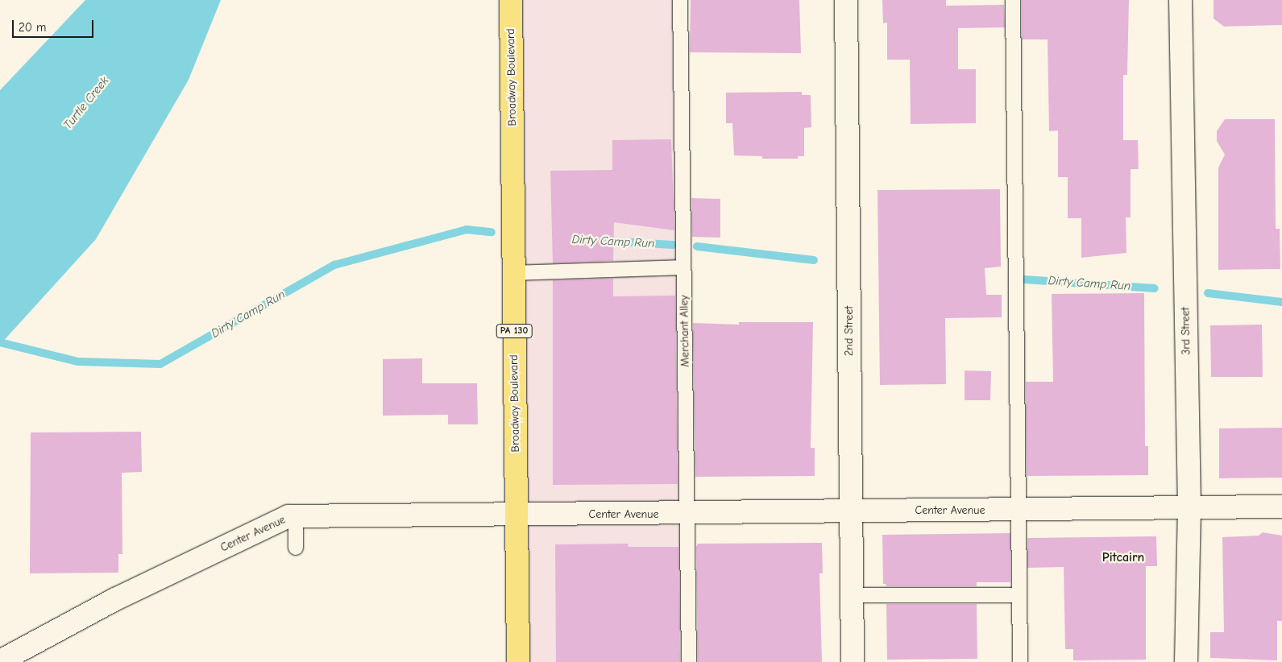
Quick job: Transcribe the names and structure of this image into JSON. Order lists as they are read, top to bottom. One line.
{"streets":{"main road":["Broadway Boulevard","PA 130"],"street":["2nd Street","3rd Street","Center Avenue"],"lane":["Merchant Alley"]},"crossings":[["Broadway Boulevard","Center Avenue"],["Merchant Alley","Center Avenue"],["2nd Street","Center Avenue"],["3rd Street","Center Avenue"]],"districts":["Pitcairn"],"water":["Turtle Creek","Dirty Camp Run"],"scale_bar":"20 m"}
